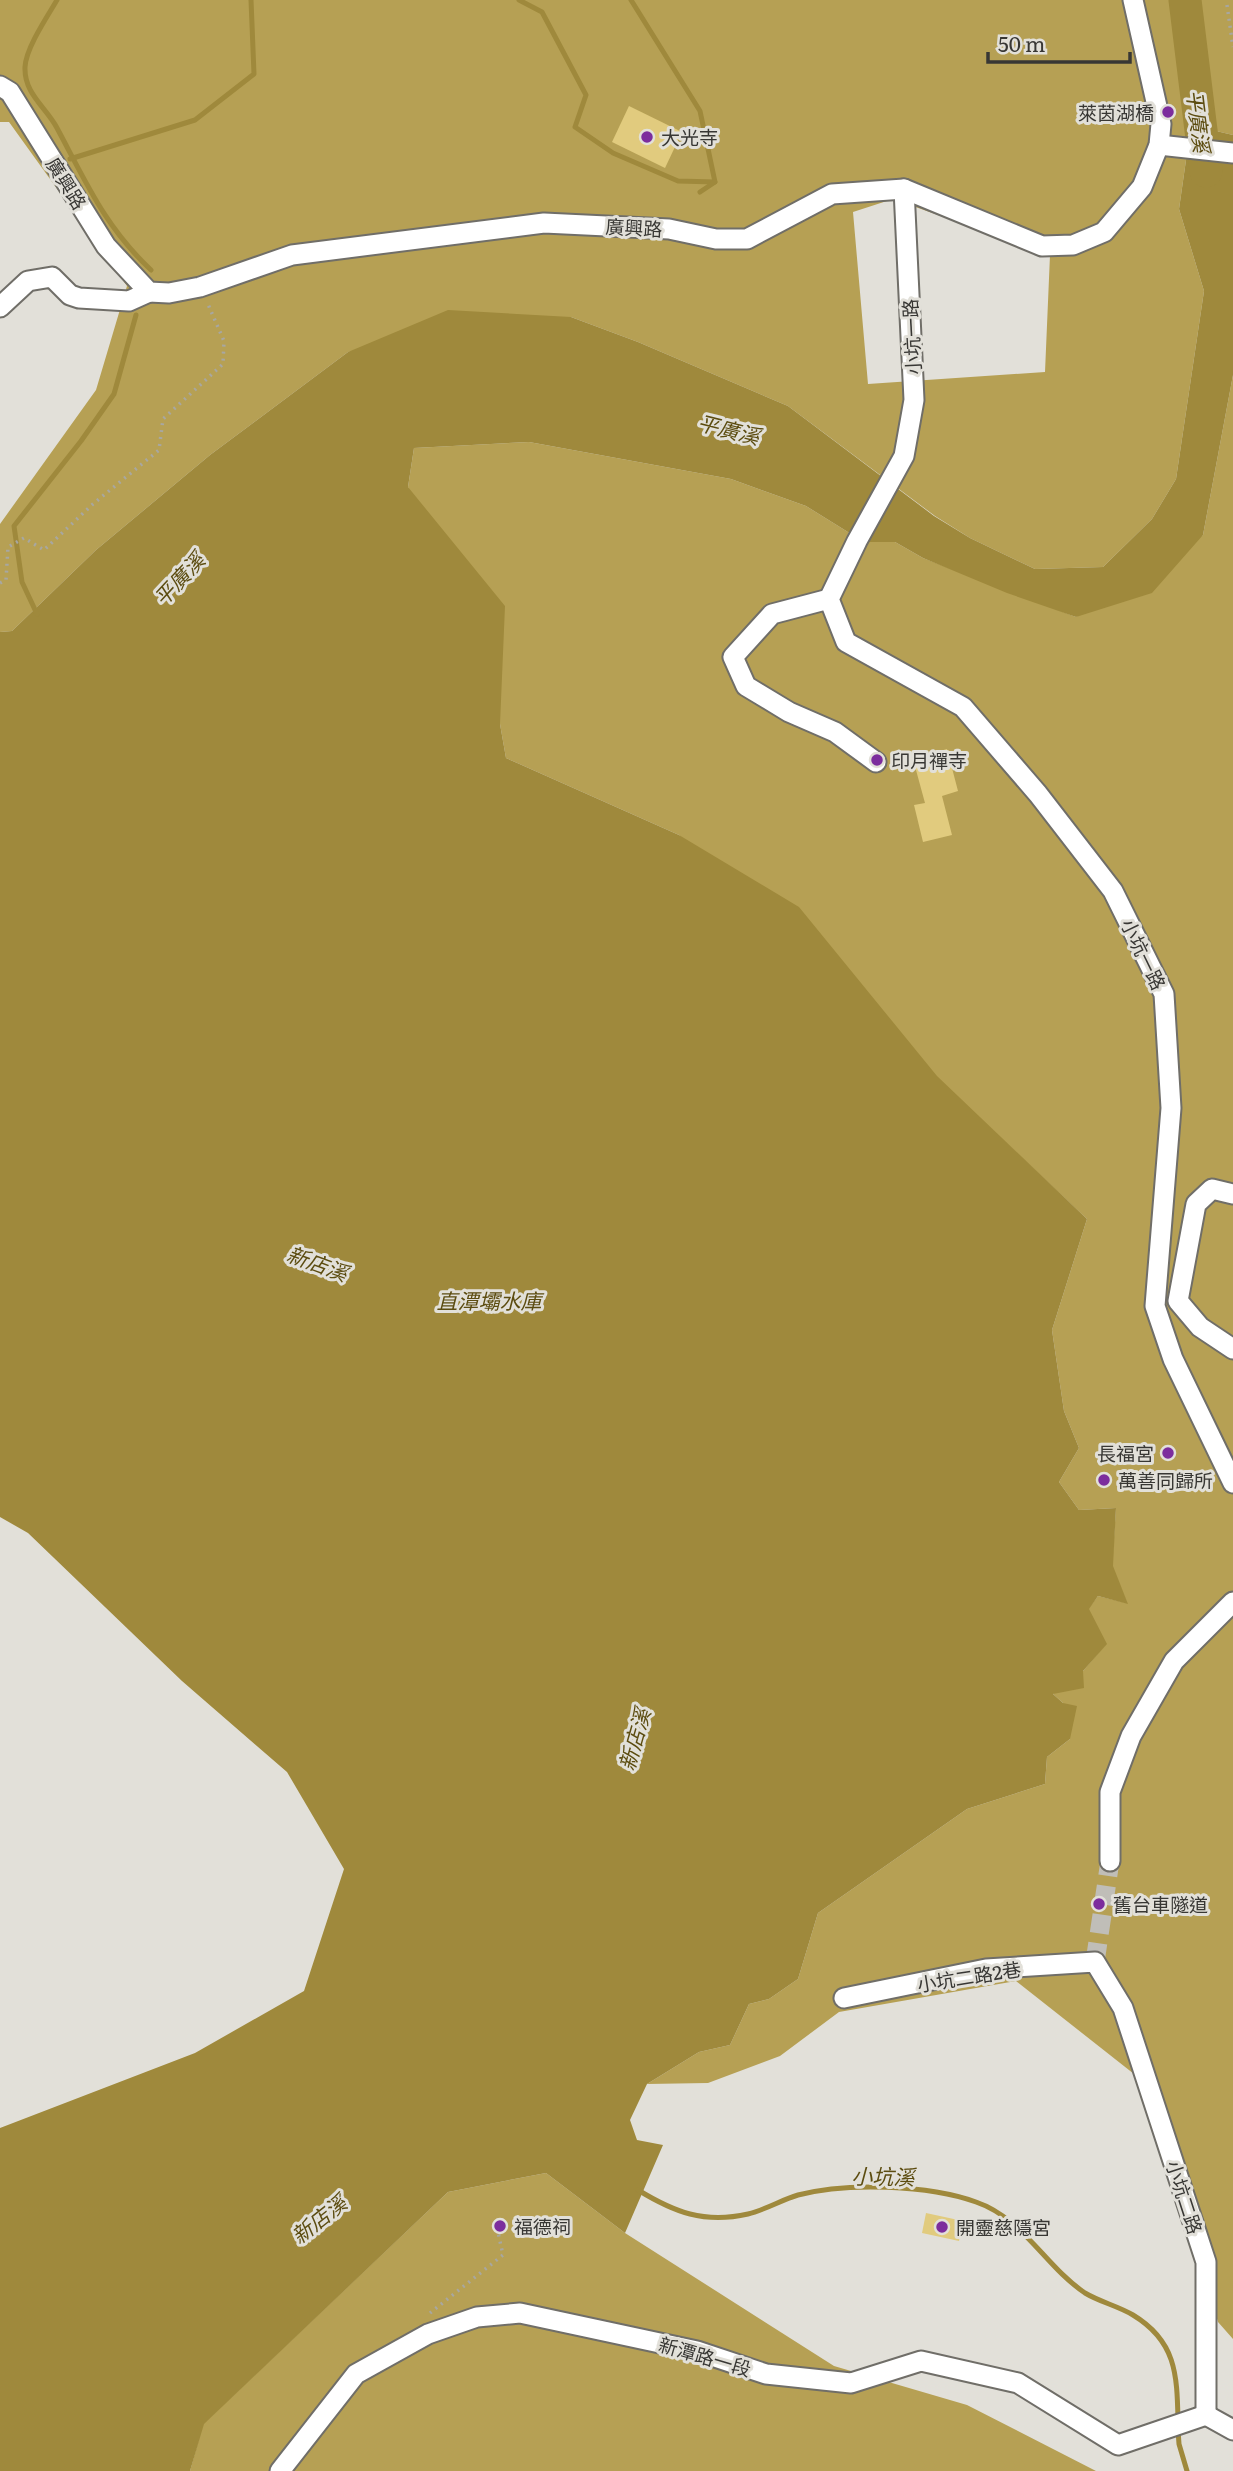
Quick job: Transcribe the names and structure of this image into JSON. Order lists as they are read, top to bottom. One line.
{"streets":{"street":["廣興路","小坑一路","小坑二路2巷","小坑二路","新潭路一段"]},"crossings":[["廣興路","小坑一路"],["小坑二路2巷","小坑二路"],["小坑二路","新潭路一段"]],"water":["平廣溪","新店溪","直潭壩水庫","小坑溪"],"places":["萊茵湖橋","大光寺","印月禪寺","長福宮","萬善同歸所","舊台車隧道","福德祠","開靈慈隱宮"],"scale_bar":"50 m"}
